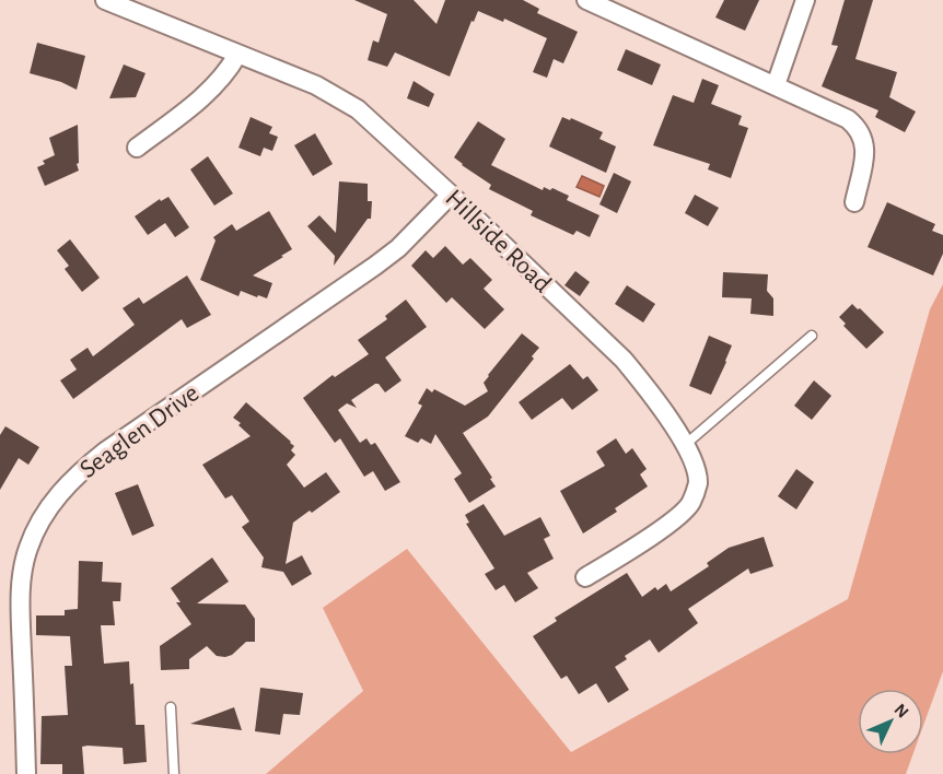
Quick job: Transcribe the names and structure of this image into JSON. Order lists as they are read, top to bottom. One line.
{"streets":{"street":["Hillside Road","Seaglen Drive"]},"crossings":[["Hillside Road","Seaglen Drive"]],"north":"top right"}
